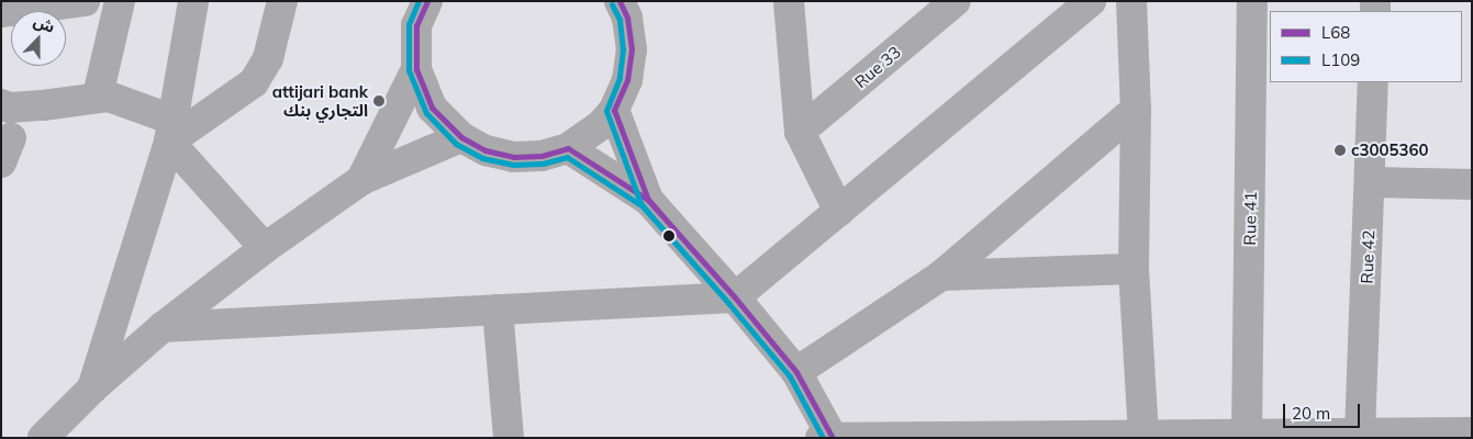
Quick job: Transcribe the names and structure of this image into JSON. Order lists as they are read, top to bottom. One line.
{"streets":{"street":["Rue 33","Rue 41","Rue 42"]},"places":["attijari bank التجاري بنك","c3005360"],"lines":["transit line L68","transit line L109"],"legend":["L68","L109"],"scale_bar":"20 m","north":"top"}
